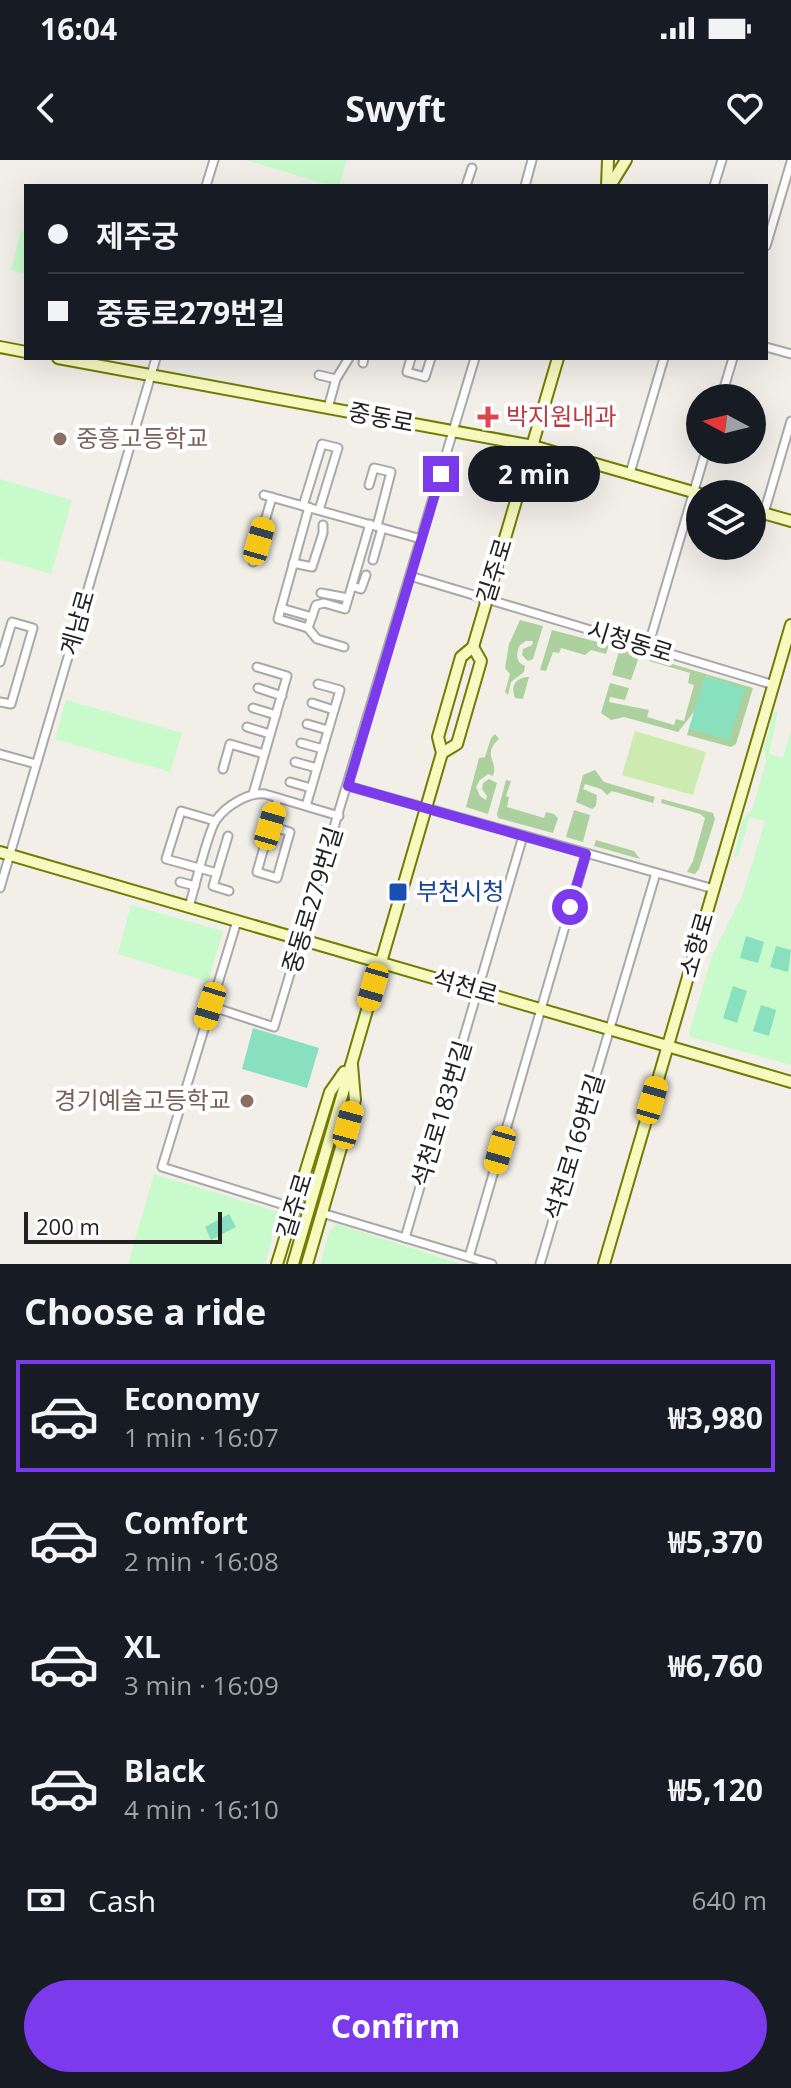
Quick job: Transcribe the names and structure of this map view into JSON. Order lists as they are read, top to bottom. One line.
{"streets":{"street":["중동로","길주로","계남로","시청동로","중동로279번길","소향로","석천로","석천로183번길","석천로169번길"]},"crossings":[["중동로","길주로"],["중동로","계남로"],["중동로","중동로279번길"],["길주로","시청동로"],["길주로","석천로"],["계남로","석천로"],["시청동로","중동로279번길"],["시청동로","소향로"],["중동로279번길","석천로"],["소향로","석천로"],["석천로","석천로183번길"],["석천로","석천로169번길"]],"places":{"health":["박지원내과"],"other":["중흥고등학교","경기예술고등학교"],"transit":["부천시청"]},"scale_bar":"200 m","north":"left","page":{"status":"16:04","header":"Swyft","banner":["제주궁","중동로279번길"],"bubble":"2 min","scale":"200 m","heading":"Choose a ride","list":[{"name":"Economy","note":"1 min · 16:07","value":"₩3,980"},{"name":"Comfort","note":"2 min · 16:08","value":"₩5,370"},{"name":"XL","note":"3 min · 16:09","value":"₩6,760"},{"name":"Black","note":"4 min · 16:10","value":"₩5,120"}],"pay":["Cash","640 m"],"buttons":"Confirm"}}
